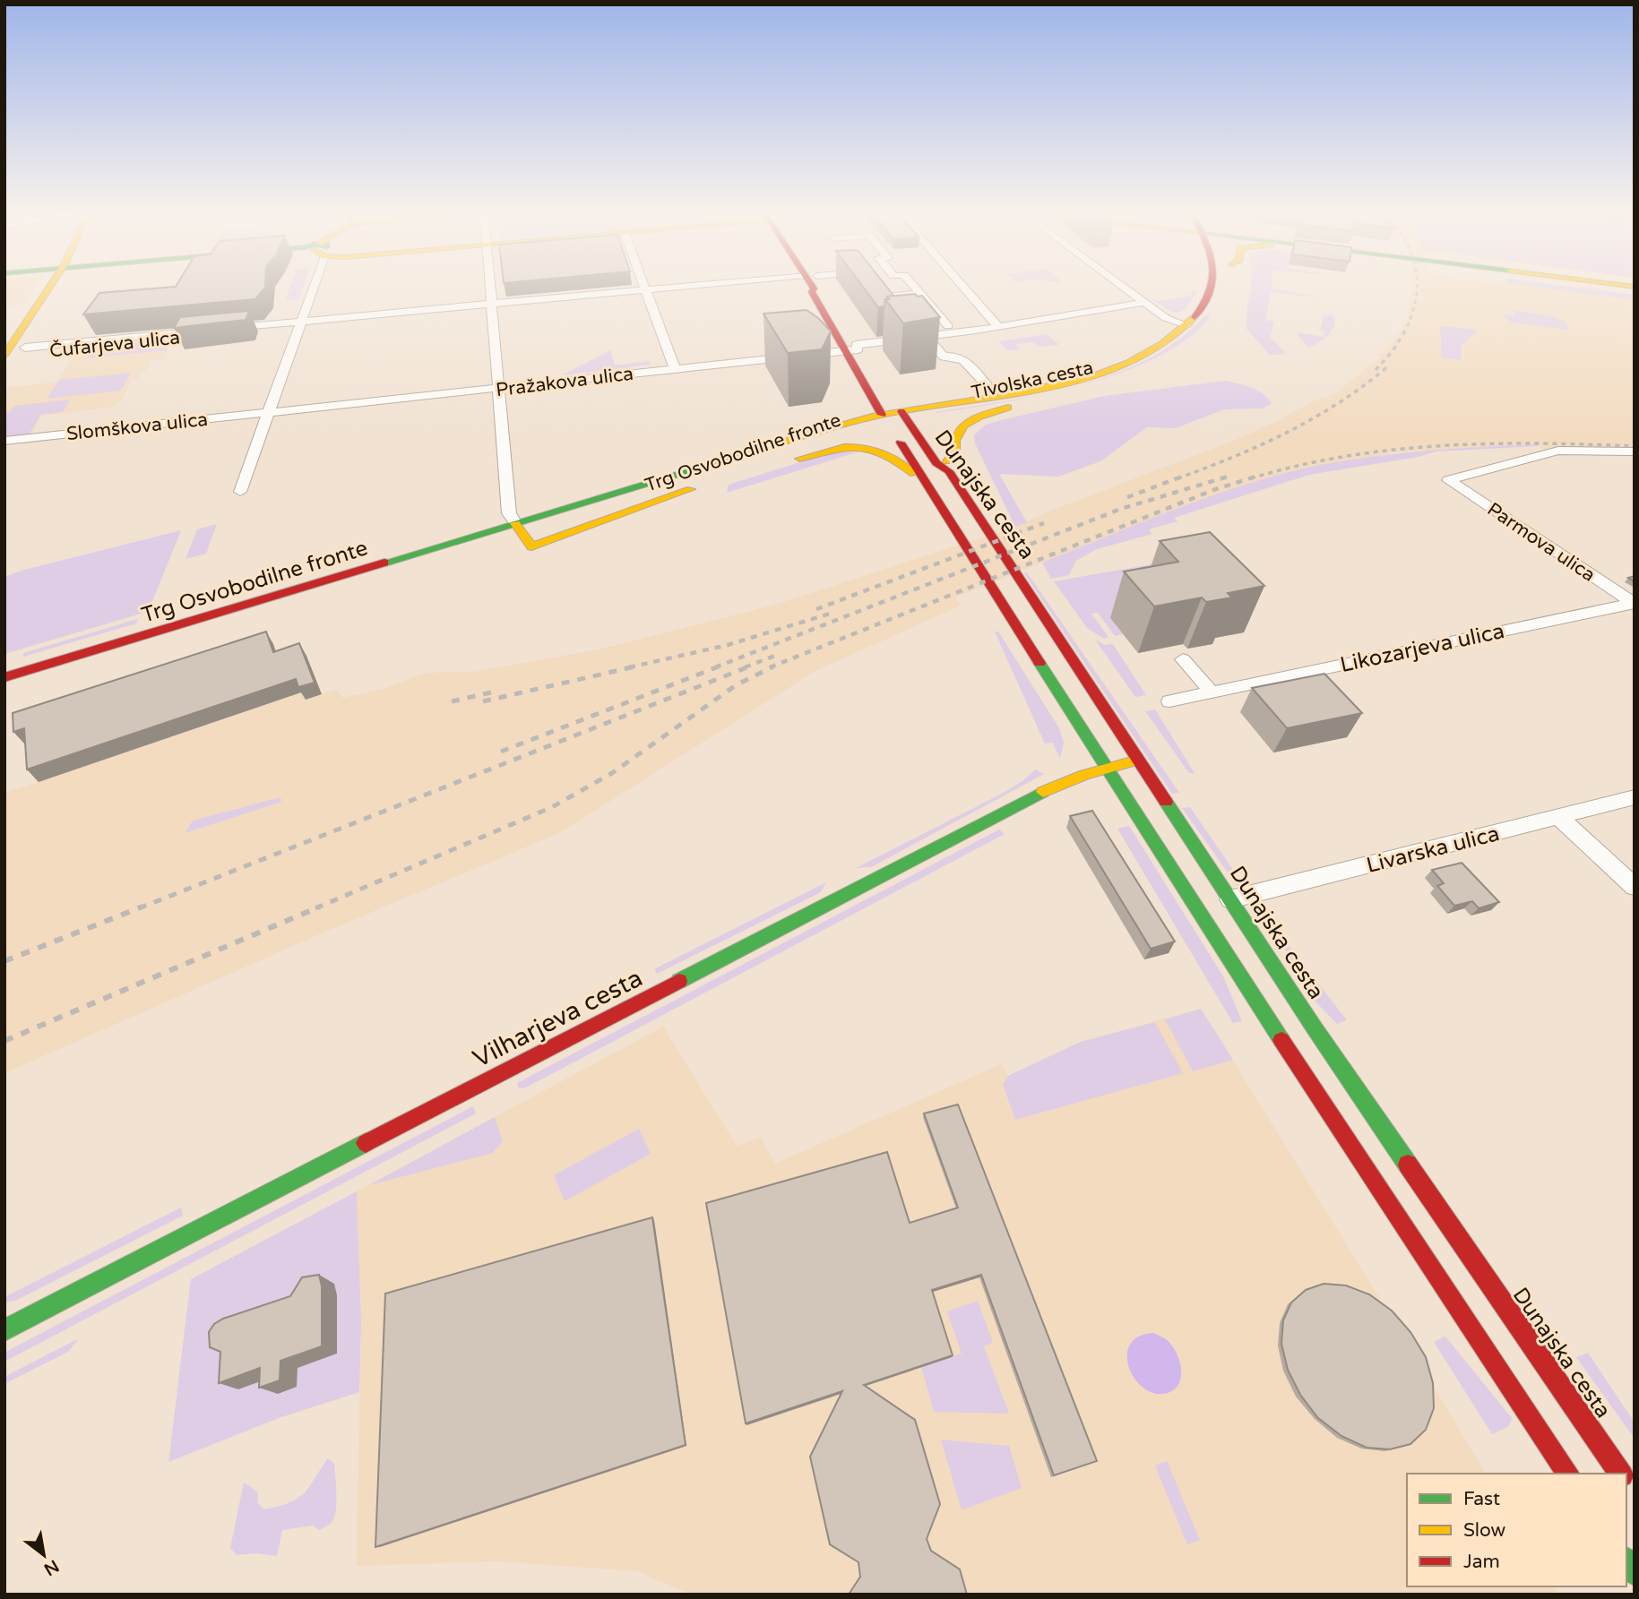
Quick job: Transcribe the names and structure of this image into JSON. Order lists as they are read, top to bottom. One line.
{"streets":{"main road":["Tivolska cesta","Trg Osvobodilne fronte","Dunajska cesta","Vilharjeva cesta"],"street":["Čufarjeva ulica","Pražakova ulica","Slomškova ulica","Parmova ulica","Likozarjeva ulica","Livarska ulica"]},"crossings":[["Tivolska cesta","Trg Osvobodilne fronte"],["Tivolska cesta","Dunajska cesta"],["Pražakova ulica","Slomškova ulica"],["Pražakova ulica","Dunajska cesta"],["Trg Osvobodilne fronte","Dunajska cesta"],["Dunajska cesta","Livarska ulica"],["Dunajska cesta","Vilharjeva cesta"],["Parmova ulica","Likozarjeva ulica"]],"legend":["Fast","Slow","Jam"],"north":"bottom right"}
